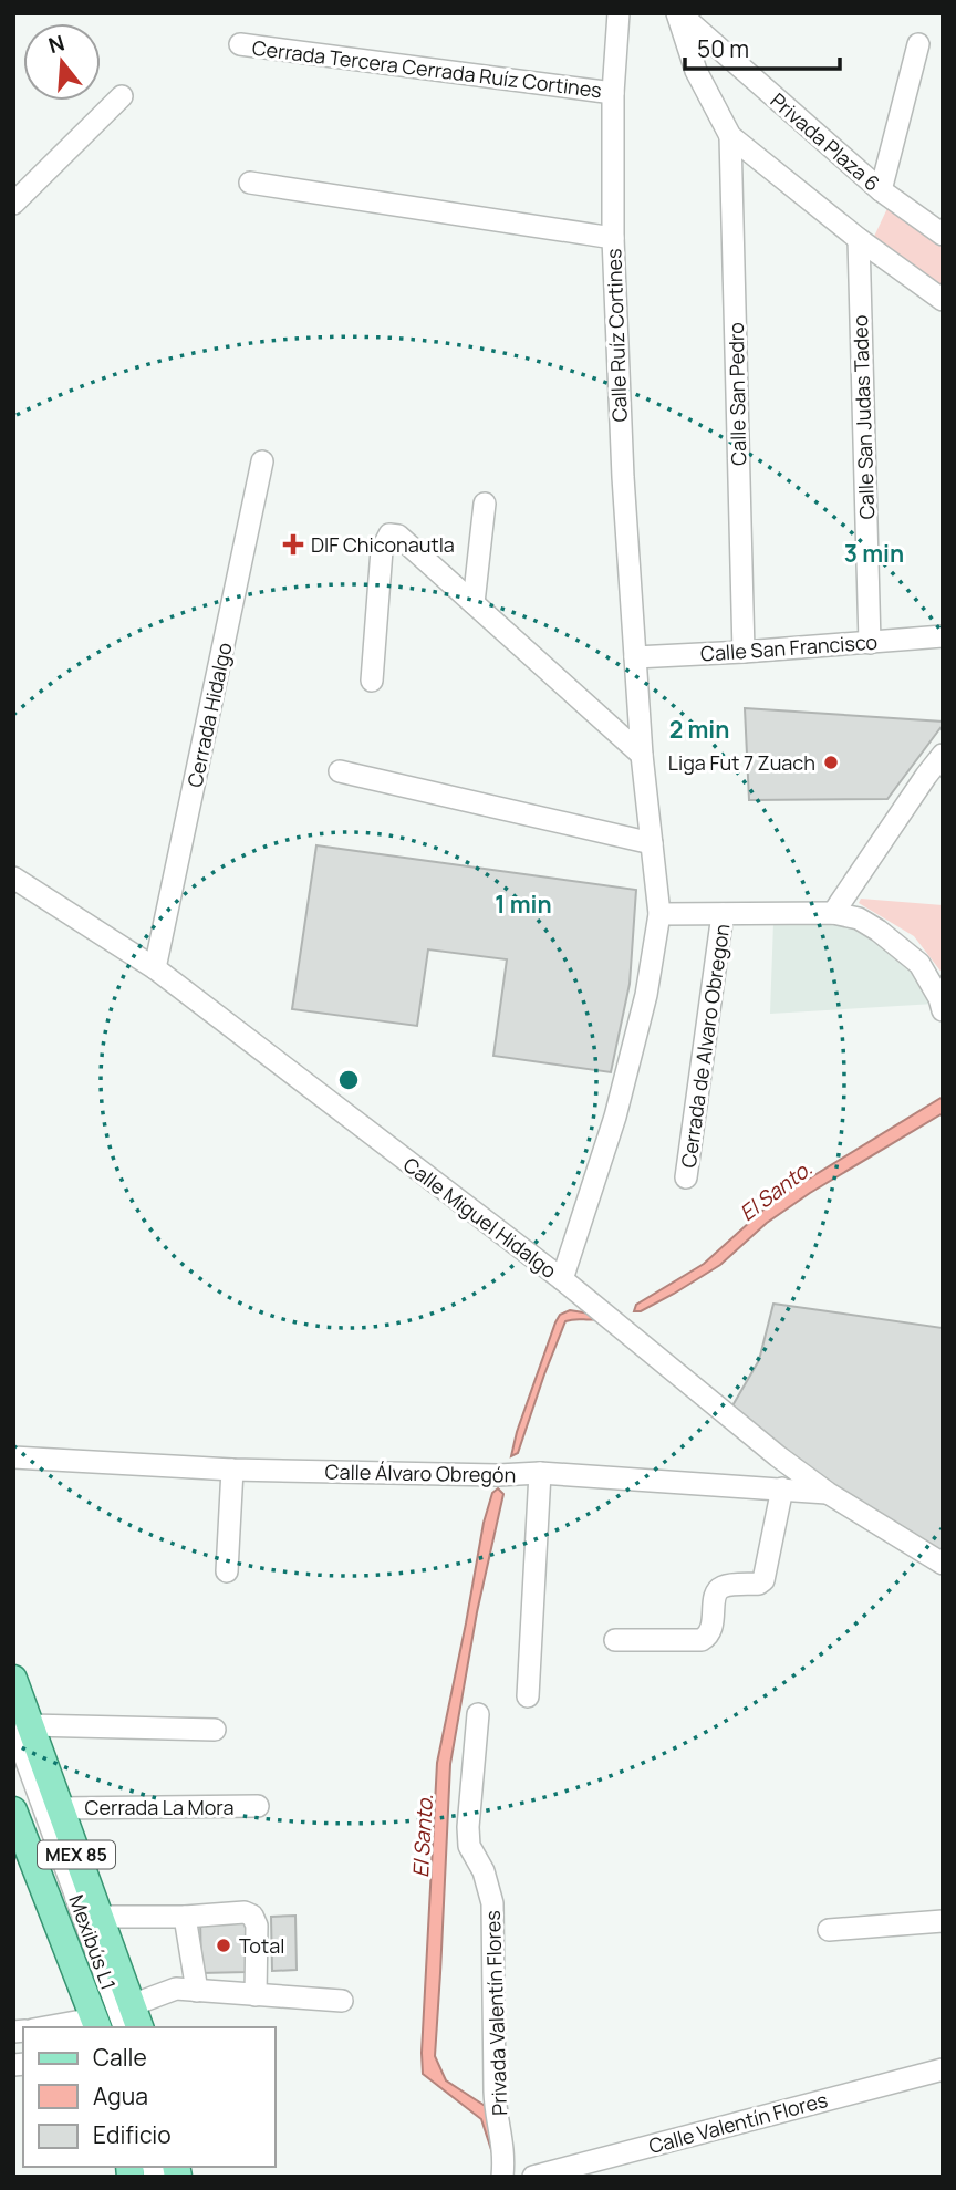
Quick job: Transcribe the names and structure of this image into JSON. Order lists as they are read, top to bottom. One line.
{"streets":{"main road":["MEX 85"],"street":["Cerrada Tercera Cerrada Ruíz Cortines","Privada Plaza 6","Calle Ruíz Cortines","Calle San Pedro","Calle San Judas Tadeo","Calle San Francisco","Cerrada Hidalgo","Cerrada de Alvaro Obregon","Calle Miguel Hidalgo","Calle Álvaro Obregón","Cerrada La Mora","Mexibús L1","Privada Valentín Flores","Calle Valentín Flores"]},"crossings":[["Cerrada Tercera Cerrada Ruíz Cortines","Calle Ruíz Cortines"],["Calle Ruíz Cortines","Calle San Francisco"],["Calle San Pedro","Calle San Francisco"],["Calle San Judas Tadeo","Calle San Francisco"],["Cerrada Hidalgo","Calle Miguel Hidalgo"],["Calle Miguel Hidalgo","Calle Álvaro Obregón"],["Cerrada La Mora","MEX 85"],["MEX 85","Mexibús L1"]],"water":["El Santo."],"places":{"health":["DIF Chiconautla"],"other":["Liga Fut 7 Zuach","Total"]},"legend":["Calle","Agua","Edificio"],"scale_bar":"50 m","north":"top","rings":["3 min","2 min","1 min"]}
